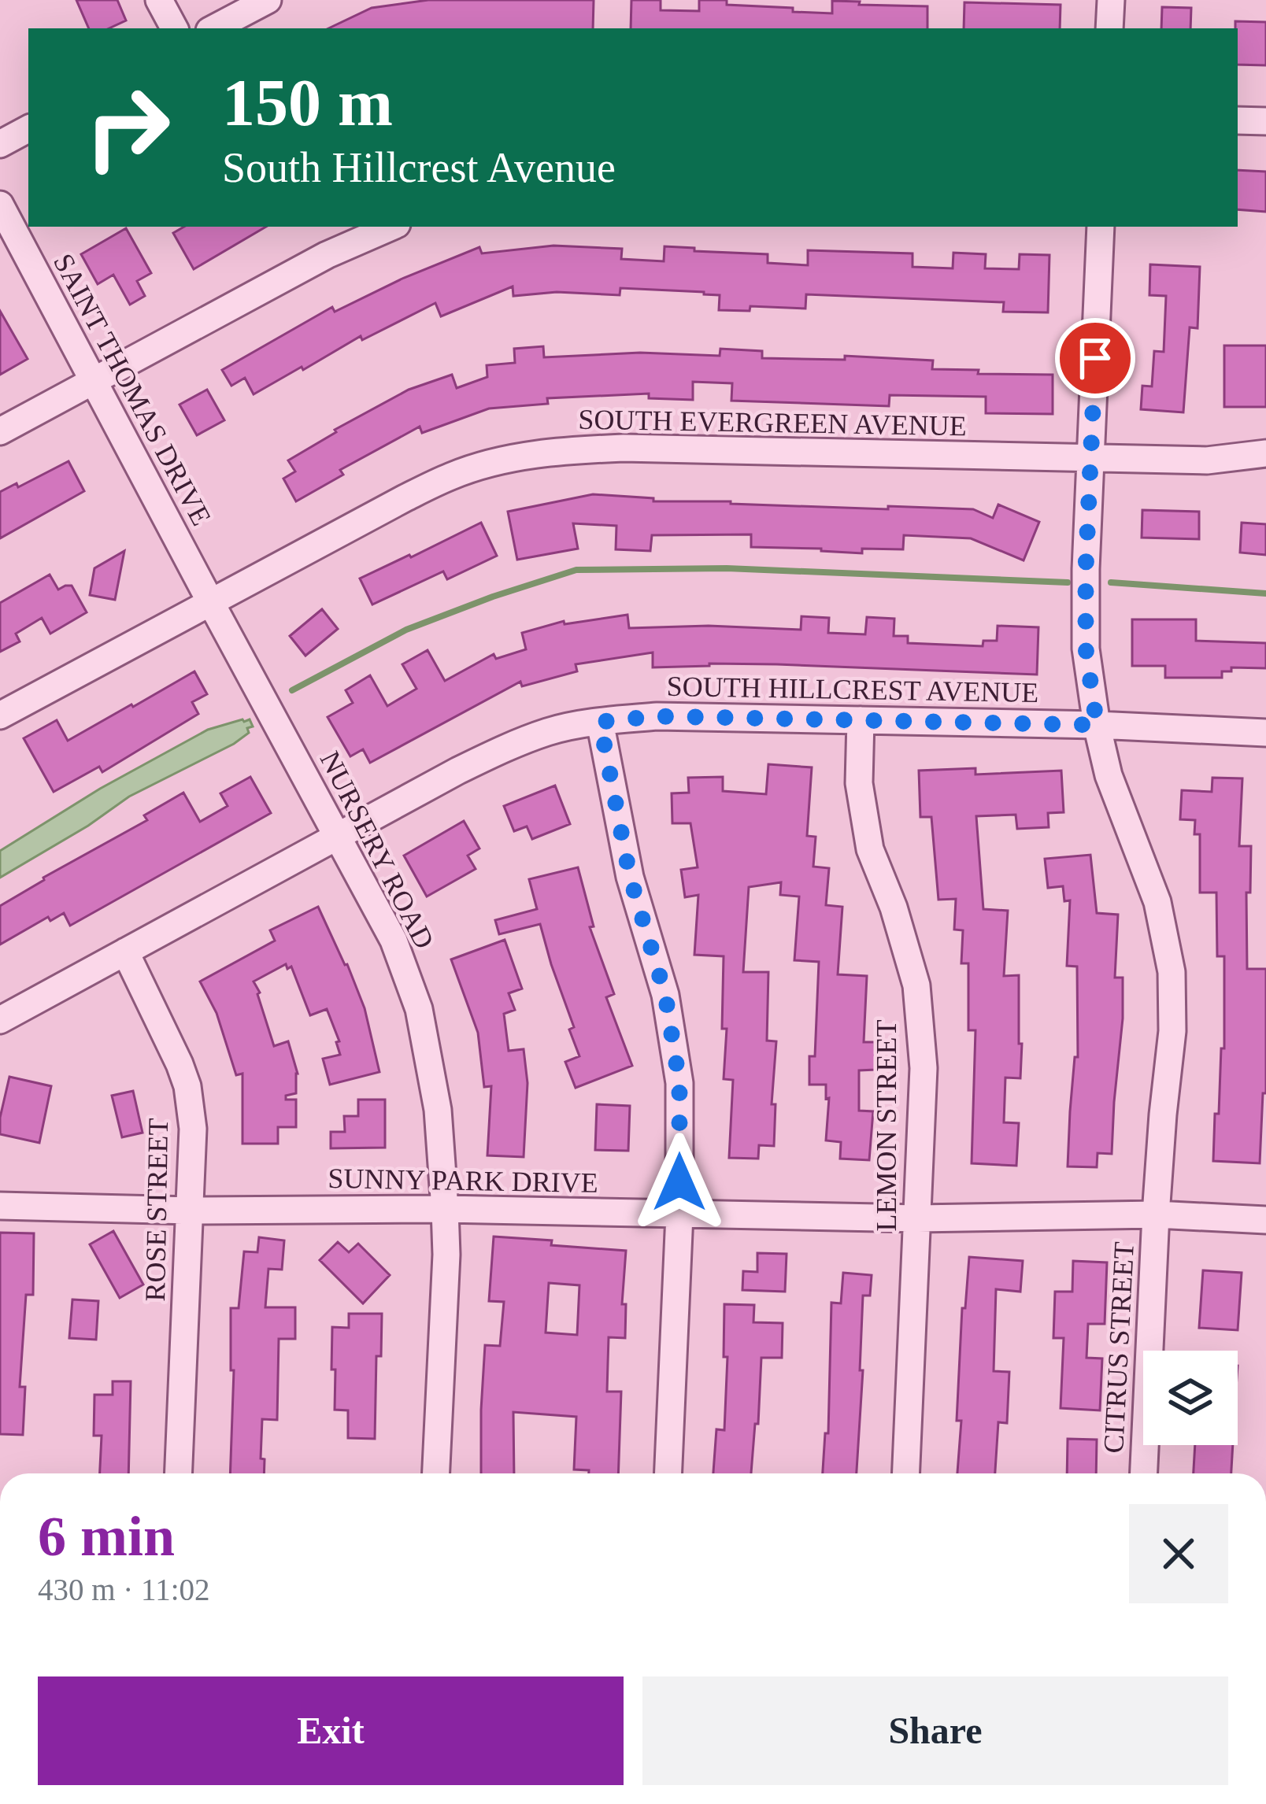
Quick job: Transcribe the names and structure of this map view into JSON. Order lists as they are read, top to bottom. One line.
{"streets":{"street":["SAINT THOMAS DRIVE","SOUTH EVERGREEN AVENUE","SOUTH HILLCREST AVENUE","NURSERY ROAD","LEMON STREET","SUNNY PARK DRIVE","ROSE STREET","CITRUS STREET"]},"crossings":[["SAINT THOMAS DRIVE","SOUTH EVERGREEN AVENUE"],["SAINT THOMAS DRIVE","NURSERY ROAD"],["SOUTH EVERGREEN AVENUE","NURSERY ROAD"],["SOUTH EVERGREEN AVENUE","CITRUS STREET"],["SOUTH HILLCREST AVENUE","NURSERY ROAD"],["SOUTH HILLCREST AVENUE","LEMON STREET"],["SOUTH HILLCREST AVENUE","ROSE STREET"],["SOUTH HILLCREST AVENUE","CITRUS STREET"],["NURSERY ROAD","SUNNY PARK DRIVE"],["LEMON STREET","SUNNY PARK DRIVE"],["SUNNY PARK DRIVE","ROSE STREET"],["SUNNY PARK DRIVE","CITRUS STREET"]],"page":{"turn":["150 m","South Hillcrest Avenue"],"heading":["6 min","430 m · 11:02"],"buttons":["Exit","Share"]}}
